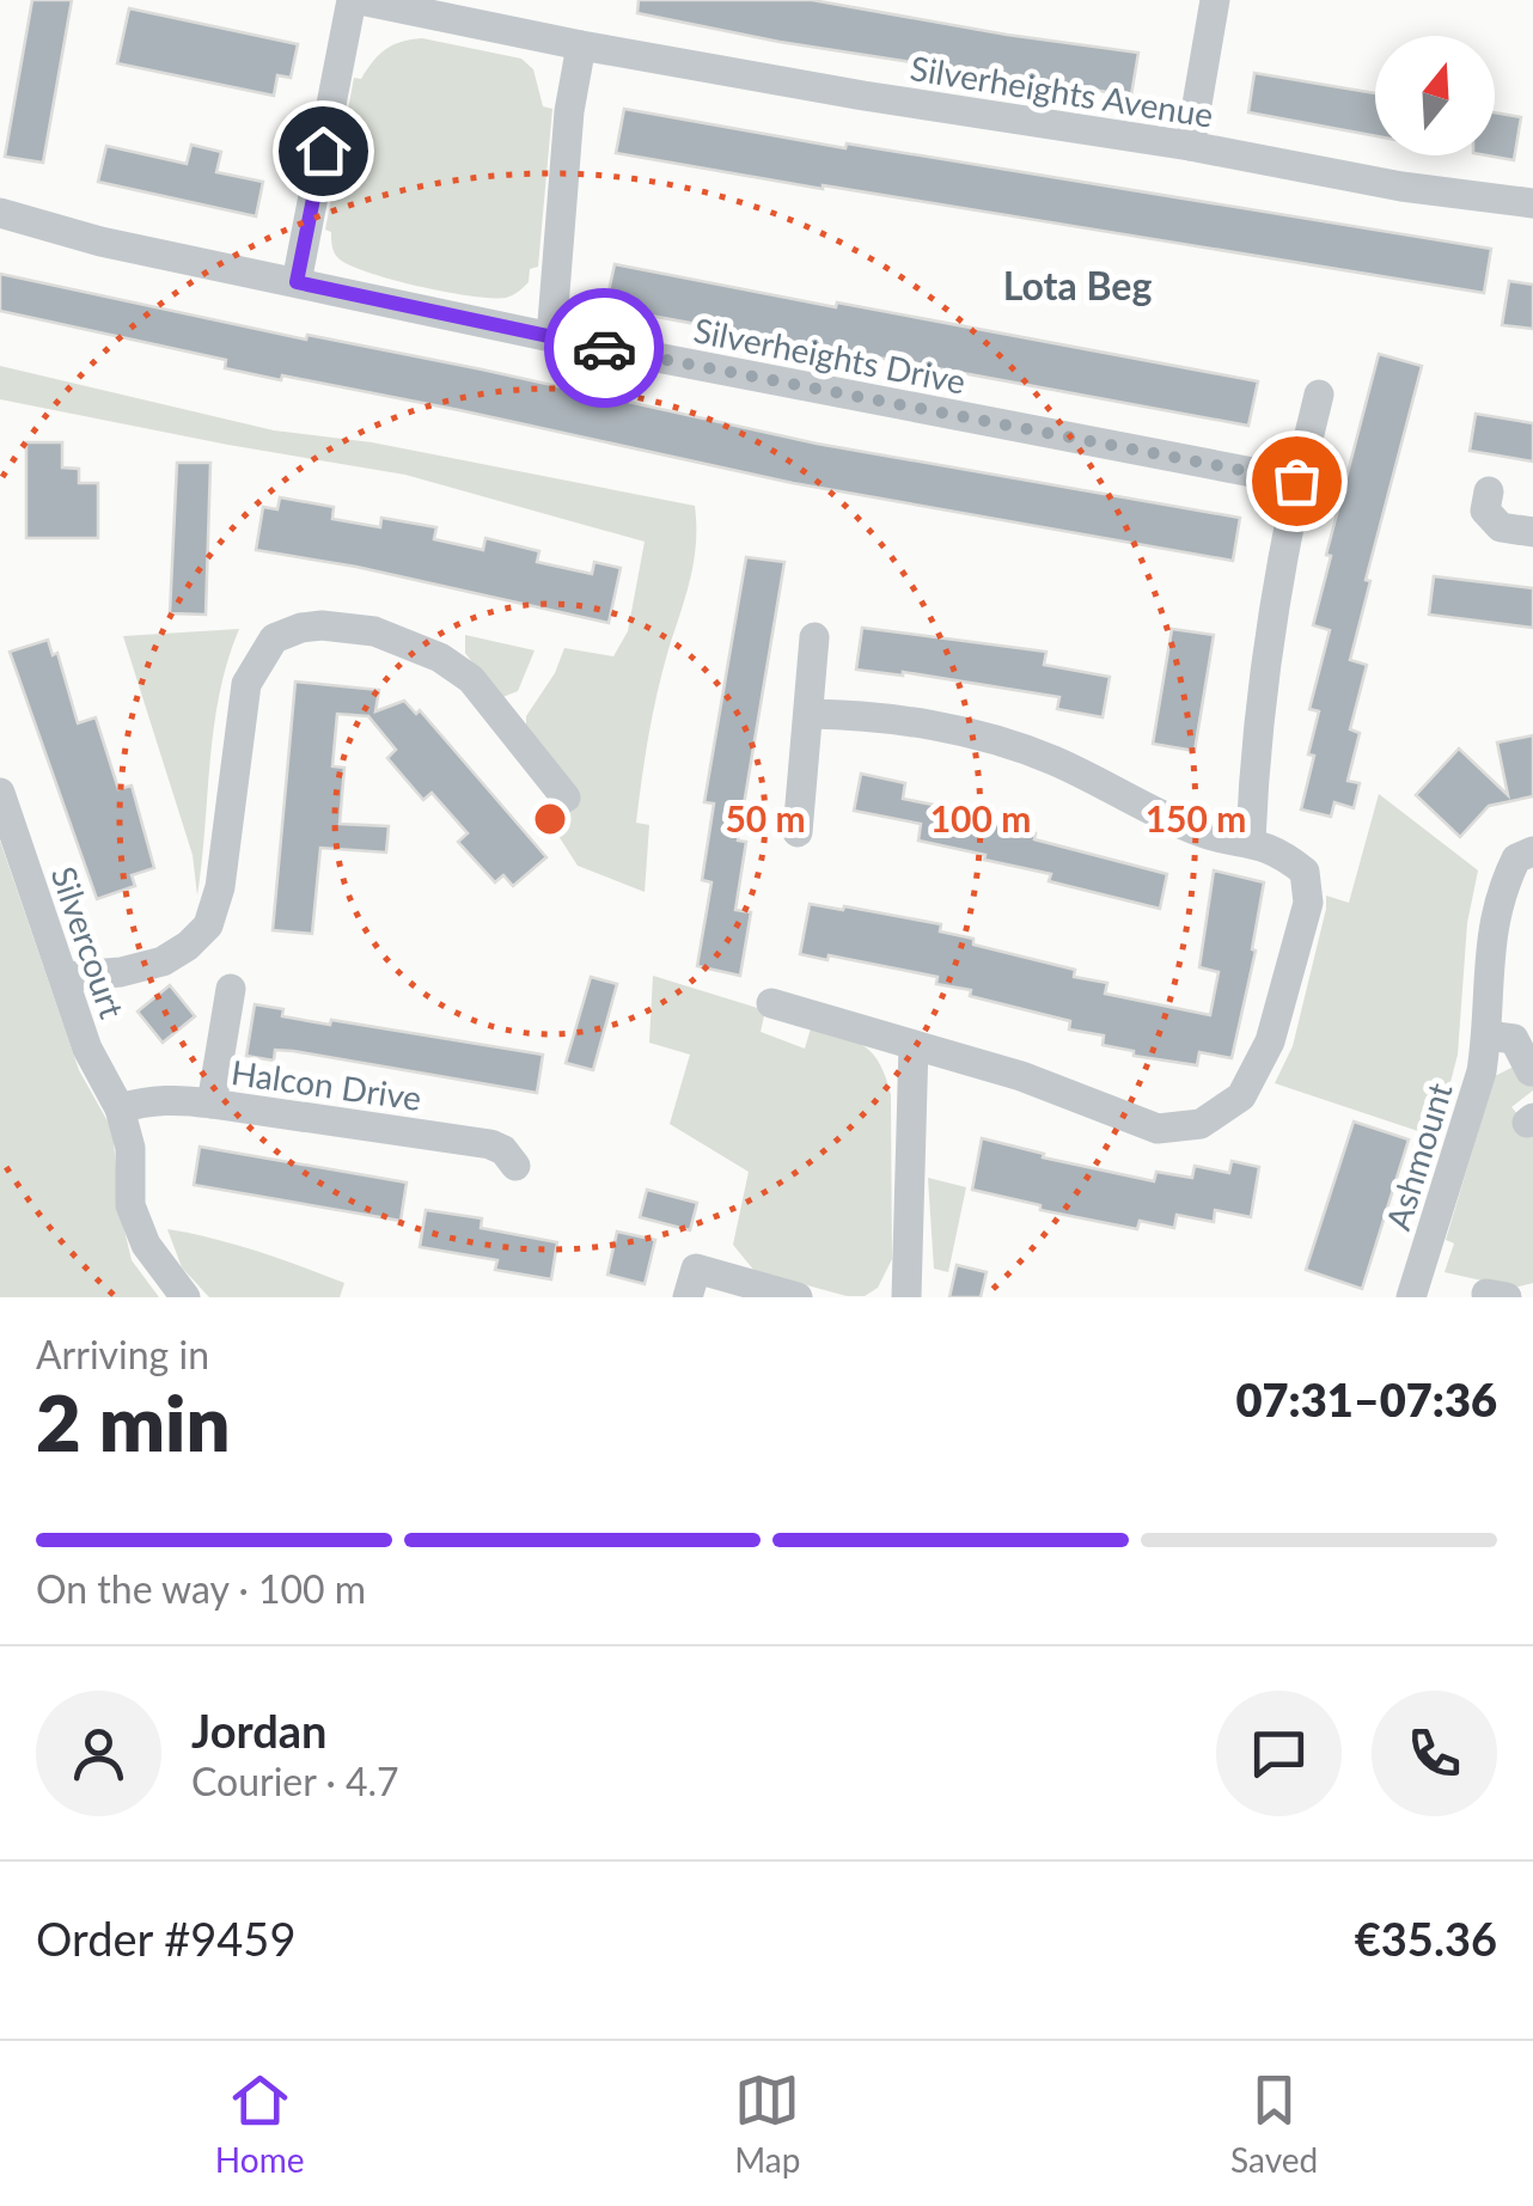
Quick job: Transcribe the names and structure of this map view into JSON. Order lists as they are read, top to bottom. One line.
{"streets":{"street":["Silverheights Avenue","Silverheights Drive","Silvercourt","Halcon Drive","Ashmount"]},"crossings":[["Silverheights Avenue","Silverheights Drive"],["Silvercourt","Halcon Drive"]],"districts":["Lota Beg"],"north":"top","page":{"heading":["2 min","Arriving in","07:31–07:36"],"panel":["Jordan","Courier · 4.7","Order #9459","€35.36"],"bar":"On the way · 100 m","tabs":["Home","Map","Saved"]},"rings":["50 m","100 m","150 m"]}
